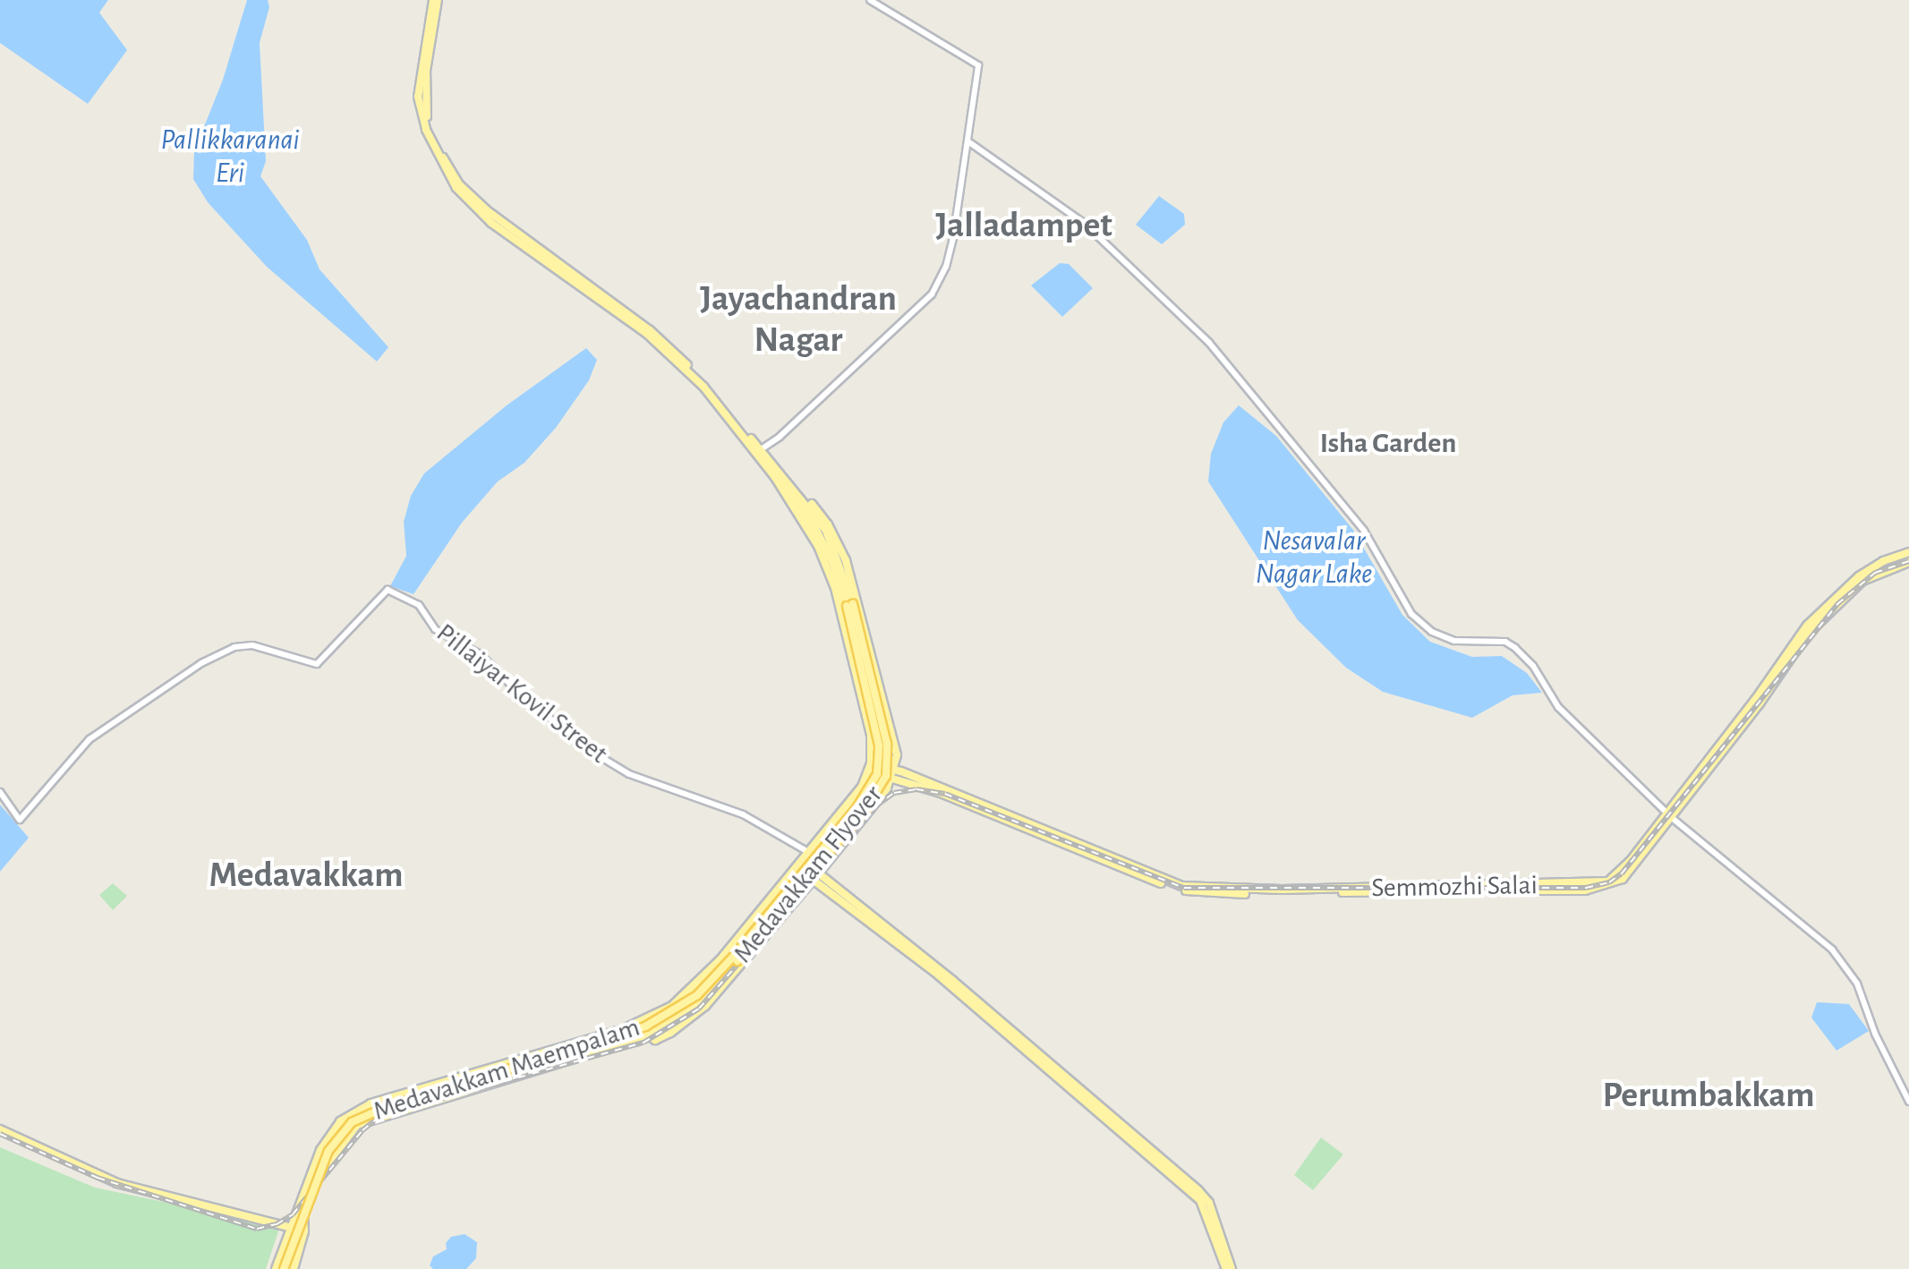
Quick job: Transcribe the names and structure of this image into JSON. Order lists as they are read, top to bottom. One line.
{"streets":{"main road":["Medavakkam Flyover","Semmozhi Salai","Medavakkam Maempalam"],"street":["Pillaiyar Kovil Street"]},"crossings":[["Medavakkam Flyover","Medavakkam Maempalam"]],"districts":["Jalladampet","Jayachandran Nagar","Isha Garden","Medavakkam","Perumbakkam"],"water":["Pallikkaranai Eri","Nesavalar Nagar Lake"]}
